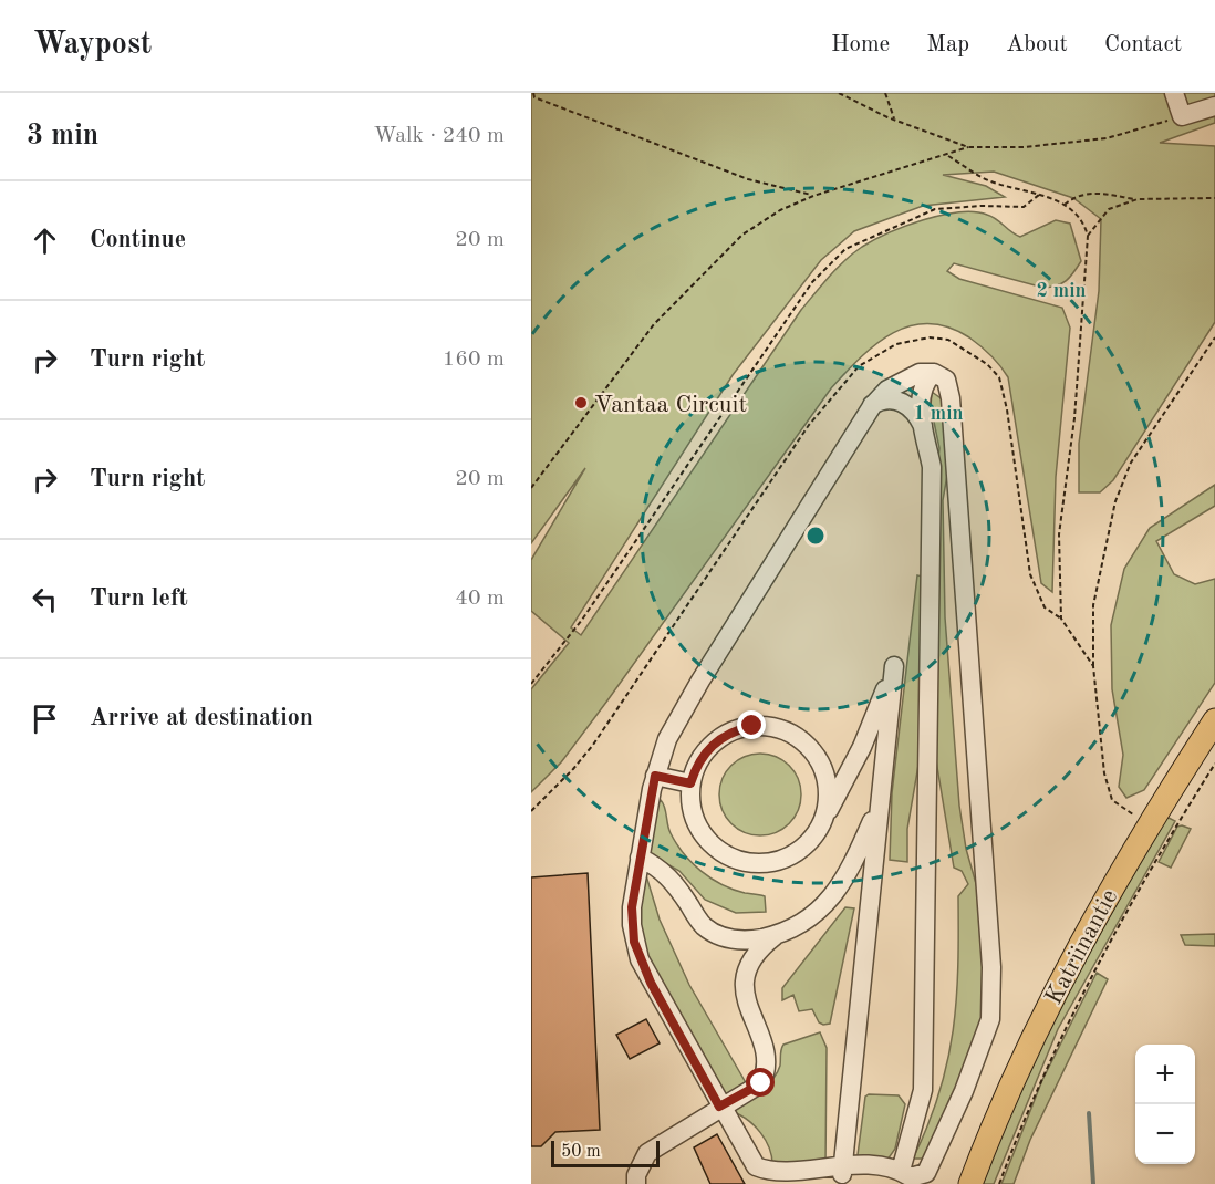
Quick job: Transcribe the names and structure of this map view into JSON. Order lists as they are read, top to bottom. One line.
{"streets":{"main road":["Katriinantie"]},"places":["Vantaa Circuit"],"scale_bar":"50 m","page":{"header":"Waypost","nav":["Home","Map","About","Contact"],"heading":["3 min","Walk · 240 m"],"list":[["Continue","20 m"],["Turn right","160 m"],["Turn right","20 m"],["Turn left","40 m"],"Arrive at destination"],"map_buttons":["+","−"],"scale":"50 m"},"rings":["2 min","1 min"]}
